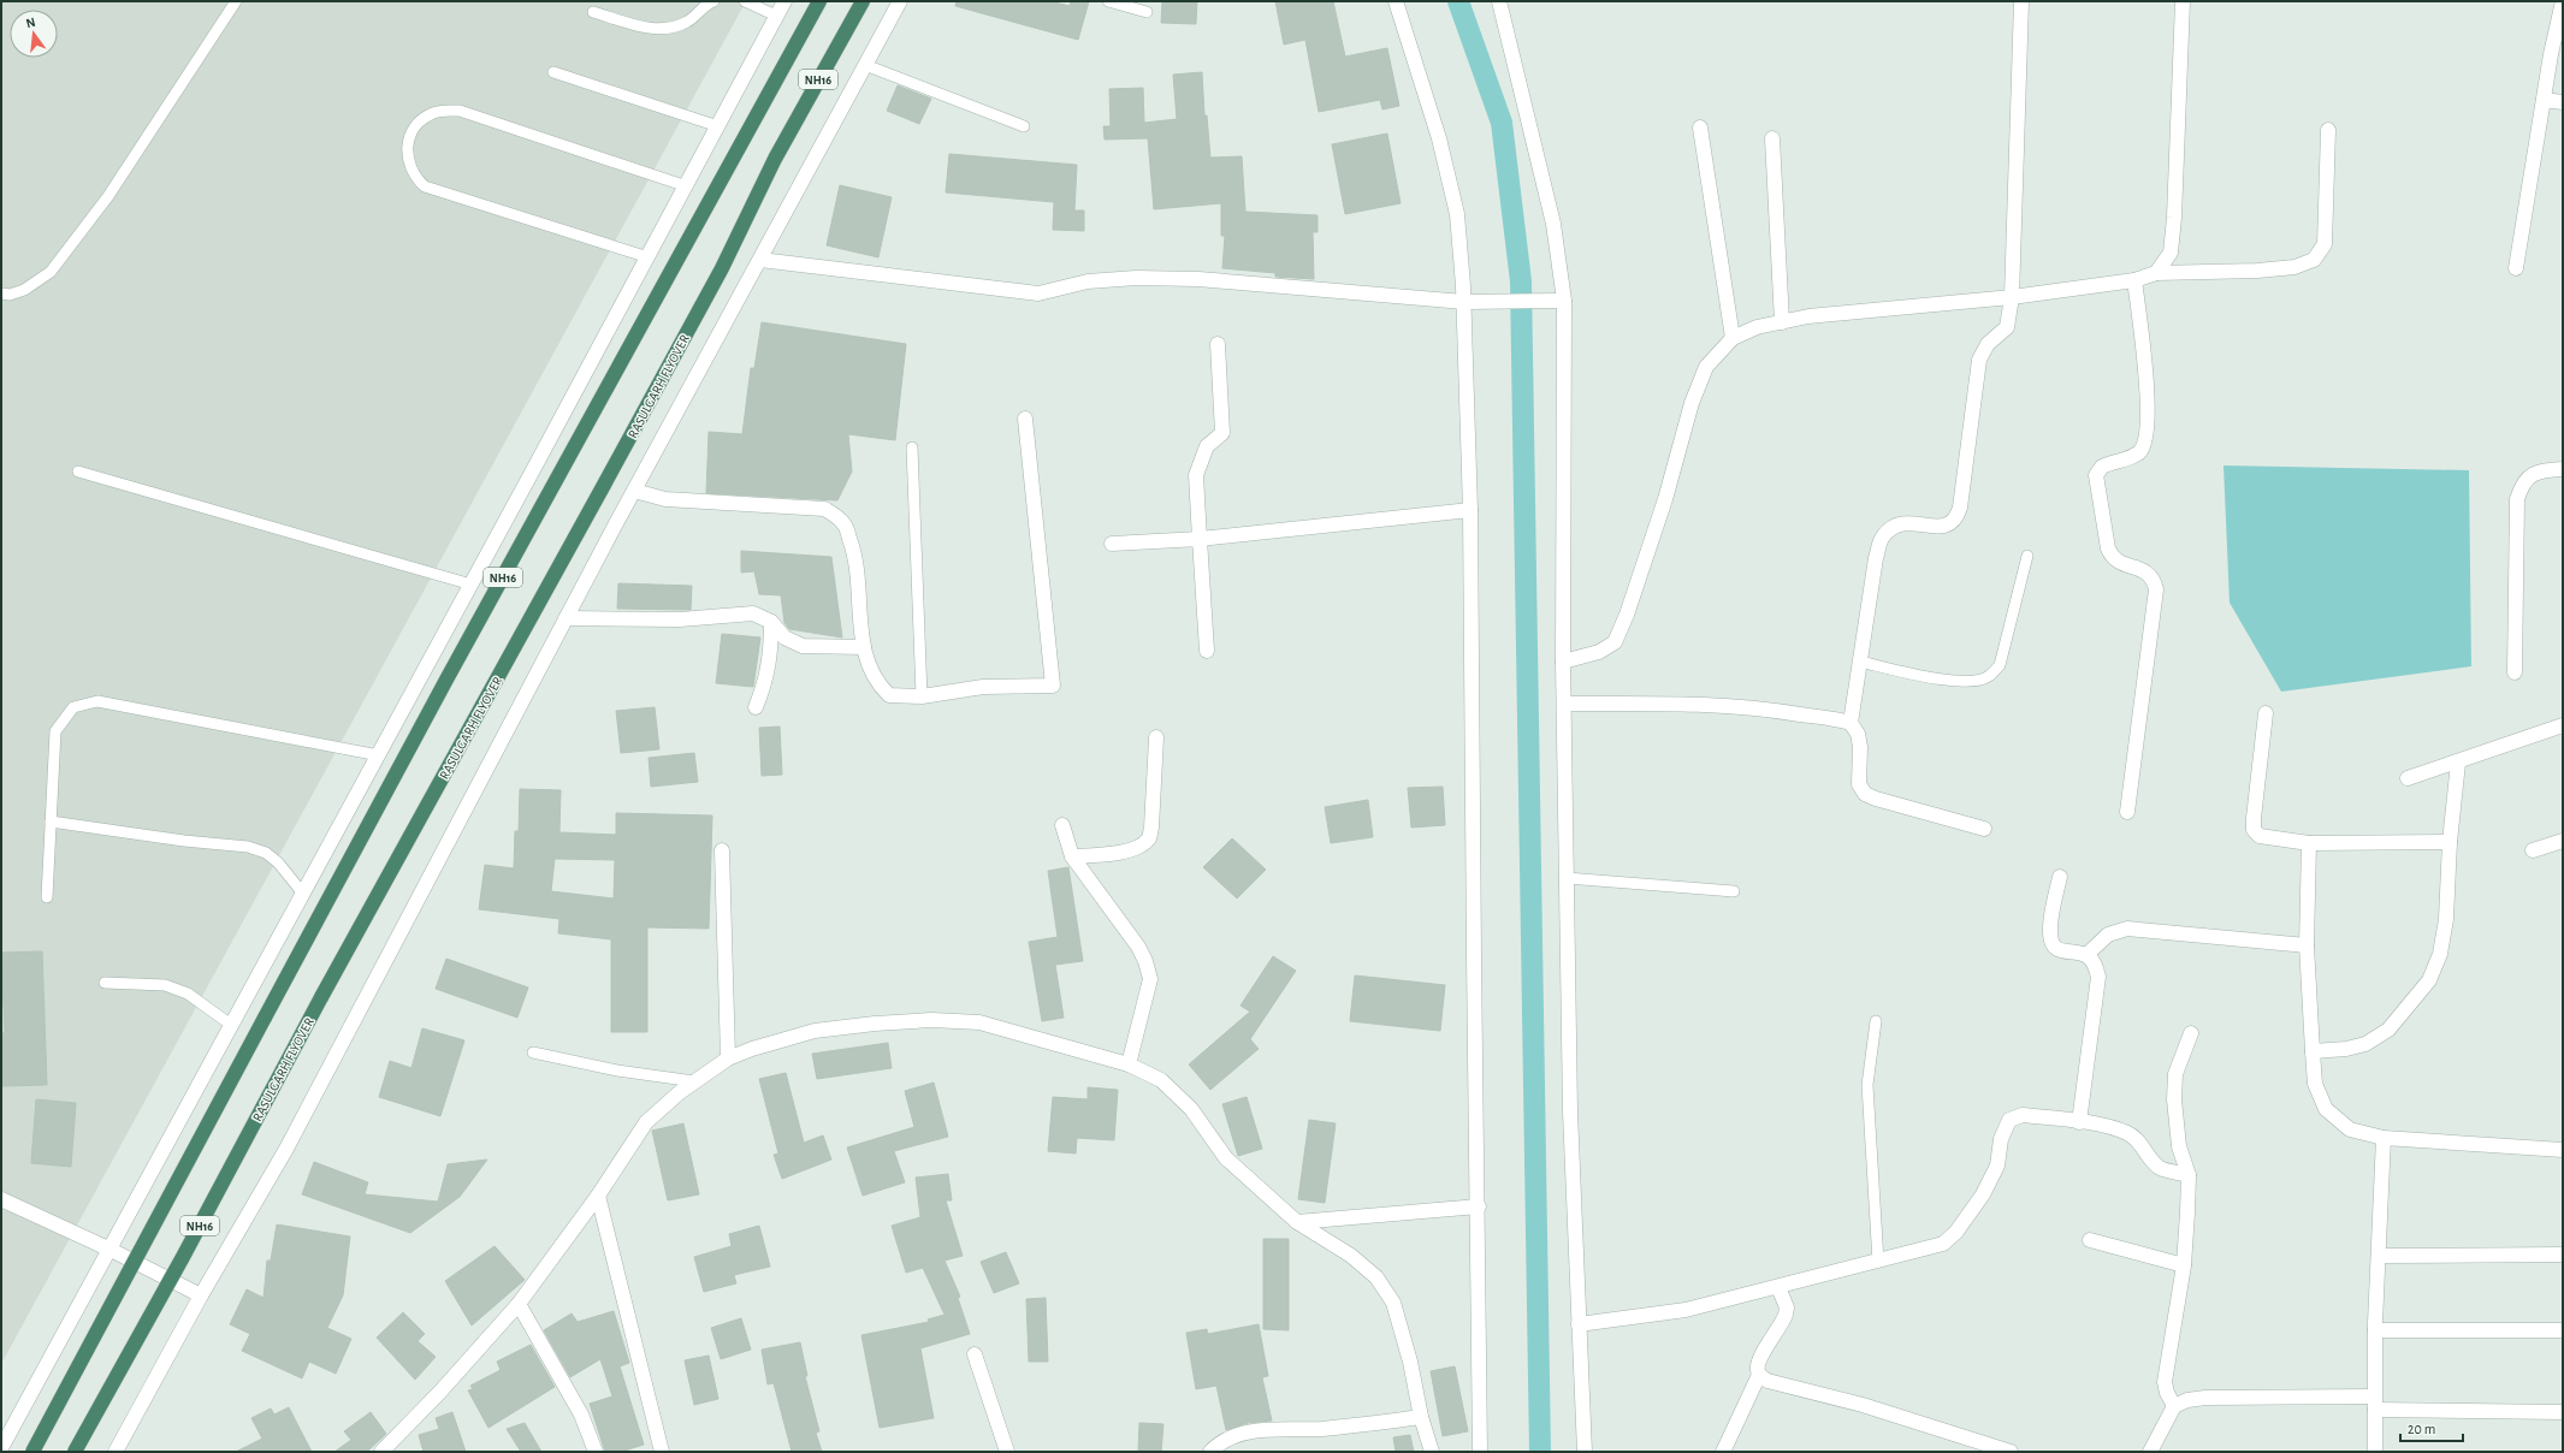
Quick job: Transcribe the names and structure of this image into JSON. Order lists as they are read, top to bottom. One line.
{"streets":{"highway":["NH16","RASULGARH FLYOVER"]},"scale_bar":"20 m","north":"top"}
